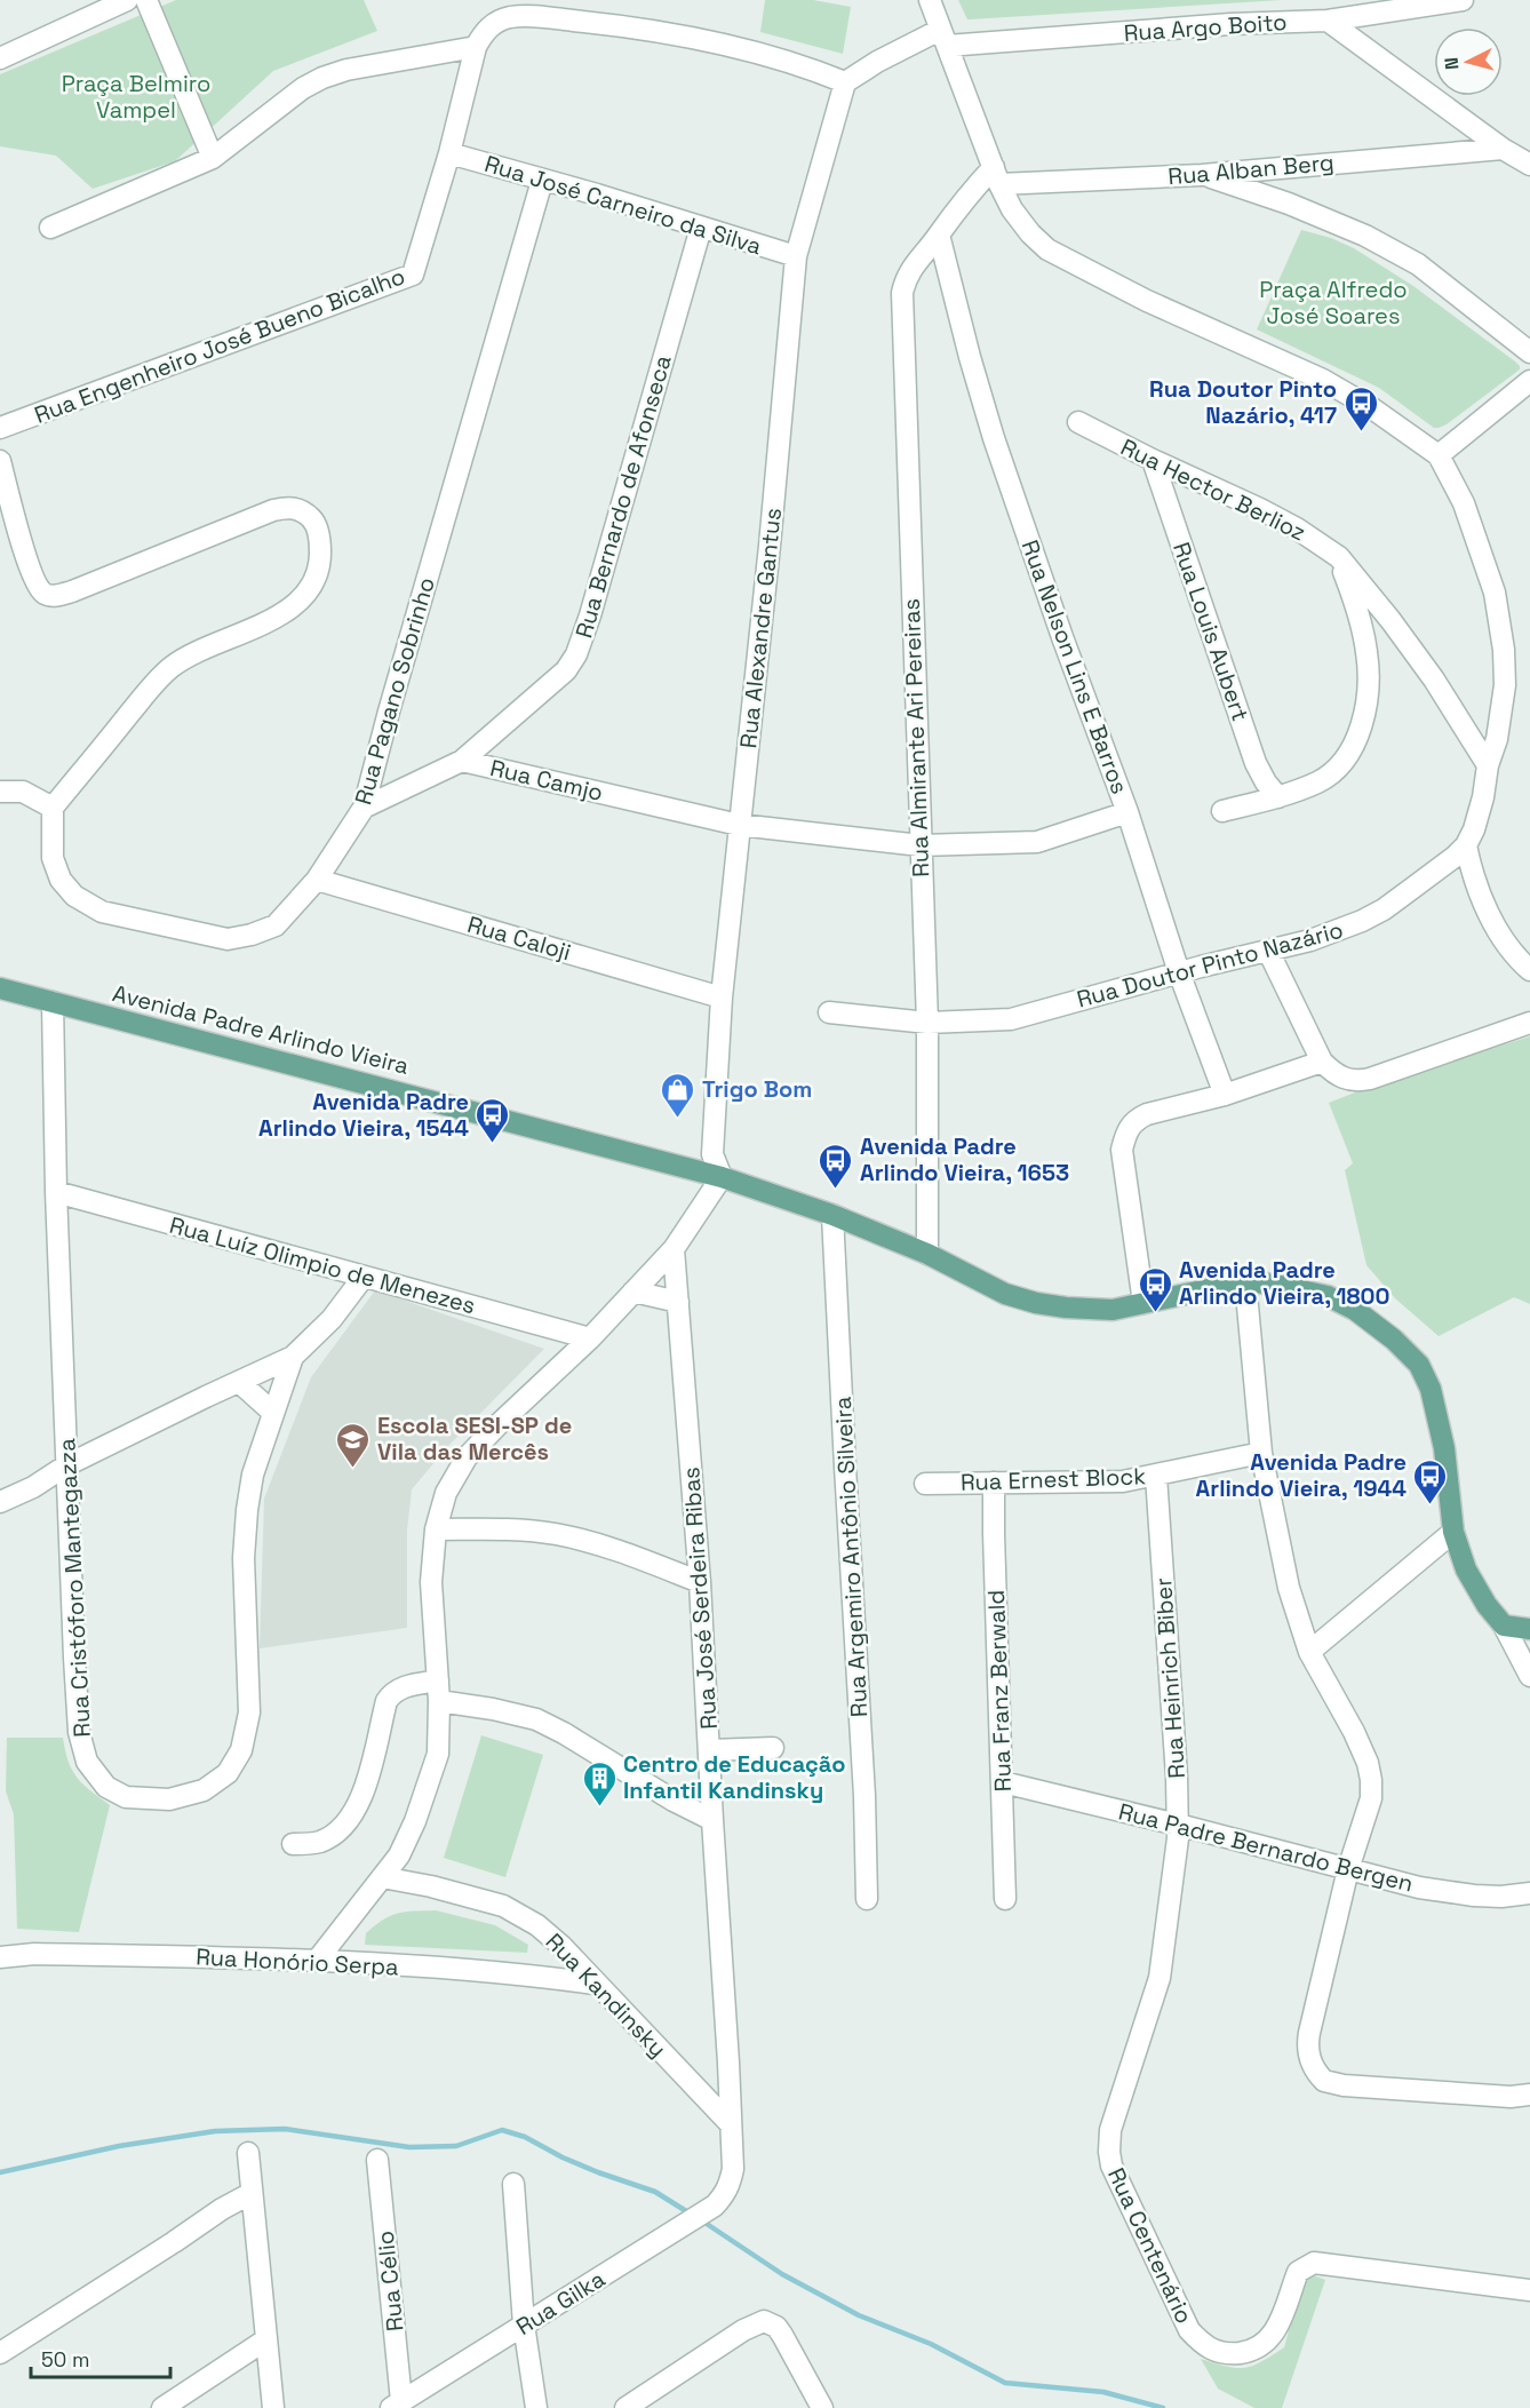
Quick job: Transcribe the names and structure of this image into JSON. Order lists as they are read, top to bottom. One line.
{"streets":{"main road":["Avenida Padre Arlindo Vieira"],"street":["Rua Argo Boito","Rua Alban Berg","Rua José Carneiro da Silva","Rua Engenheiro José Bueno Bicalho","Rua Hector Berlioz","Rua Bernardo de Afonseca","Rua Alexandre Gantus","Rua Louis Aubert","Rua Nelson Lins E Barros","Rua Pagano Sobrinho","Rua Almirante Ari Pereiras","Rua Camjo","Rua Caloji","Rua Doutor Pinto Nazário","Rua Luíz Olimpio de Menezes","Rua Ernest Block","Rua Argemiro Antônio Silveira","Rua Cristóforo Mantegazza","Rua José Serdeira Ribas","Rua Heinrich Biber","Rua Franz Berwald","Rua Padre Bernardo Bergen","Rua Honório Serpa","Rua Kandinsky","Rua Centenário","Rua Célio","Rua Gilka"]},"crossings":[["Rua Argo Boito","Rua Doutor Pinto Nazário"],["Rua Alban Berg","Rua Almirante Ari Pereiras"],["Rua Alban Berg","Rua Doutor Pinto Nazário"],["Rua José Carneiro da Silva","Rua Engenheiro José Bueno Bicalho"],["Rua José Carneiro da Silva","Rua Bernardo de Afonseca"],["Rua José Carneiro da Silva","Rua Alexandre Gantus"],["Rua José Carneiro da Silva","Rua Pagano Sobrinho"],["Rua Hector Berlioz","Rua Louis Aubert"],["Rua Hector Berlioz","Rua Doutor Pinto Nazário"],["Rua Bernardo de Afonseca","Rua Camjo"],["Rua Alexandre Gantus","Rua Camjo"],["Rua Alexandre Gantus","Rua Caloji"],["Rua Alexandre Gantus","Avenida Padre Arlindo Vieira"],["Rua Nelson Lins E Barros","Rua Almirante Ari Pereiras"],["Rua Nelson Lins E Barros","Rua Camjo"],["Rua Nelson Lins E Barros","Rua Doutor Pinto Nazário"],["Rua Pagano Sobrinho","Rua Camjo"],["Rua Pagano Sobrinho","Rua Caloji"],["Rua Almirante Ari Pereiras","Rua Camjo"],["Rua Almirante Ari Pereiras","Rua Doutor Pinto Nazário"],["Rua Almirante Ari Pereiras","Avenida Padre Arlindo Vieira"],["Avenida Padre Arlindo Vieira","Rua Argemiro Antônio Silveira"],["Avenida Padre Arlindo Vieira","Rua Cristóforo Mantegazza"],["Rua Luíz Olimpio de Menezes","Rua Cristóforo Mantegazza"],["Rua Ernest Block","Rua Heinrich Biber"],["Rua Ernest Block","Rua Franz Berwald"],["Rua José Serdeira Ribas","Rua Kandinsky"],["Rua José Serdeira Ribas","Rua Gilka"],["Rua Heinrich Biber","Rua Padre Bernardo Bergen"],["Rua Heinrich Biber","Rua Centenário"],["Rua Franz Berwald","Rua Padre Bernardo Bergen"],["Rua Honório Serpa","Rua Kandinsky"],["Rua Célio","Rua Gilka"]],"parks":["Praça Belmiro Vampel","Praça Alfredo José Soares"],"places":{"bus stop":["Rua Doutor Pinto Nazário, 417","Avenida Padre Arlindo Vieira, 1544","Avenida Padre Arlindo Vieira, 1653","Avenida Padre Arlindo Vieira, 1800","Avenida Padre Arlindo Vieira, 1944"],"shop":["Trigo Bom"],"school or university":["Escola SESI-SP de Vila das Mercês"],"building":["Centro de Educação Infantil Kandinsky"]},"scale_bar":"50 m","north":"left"}
